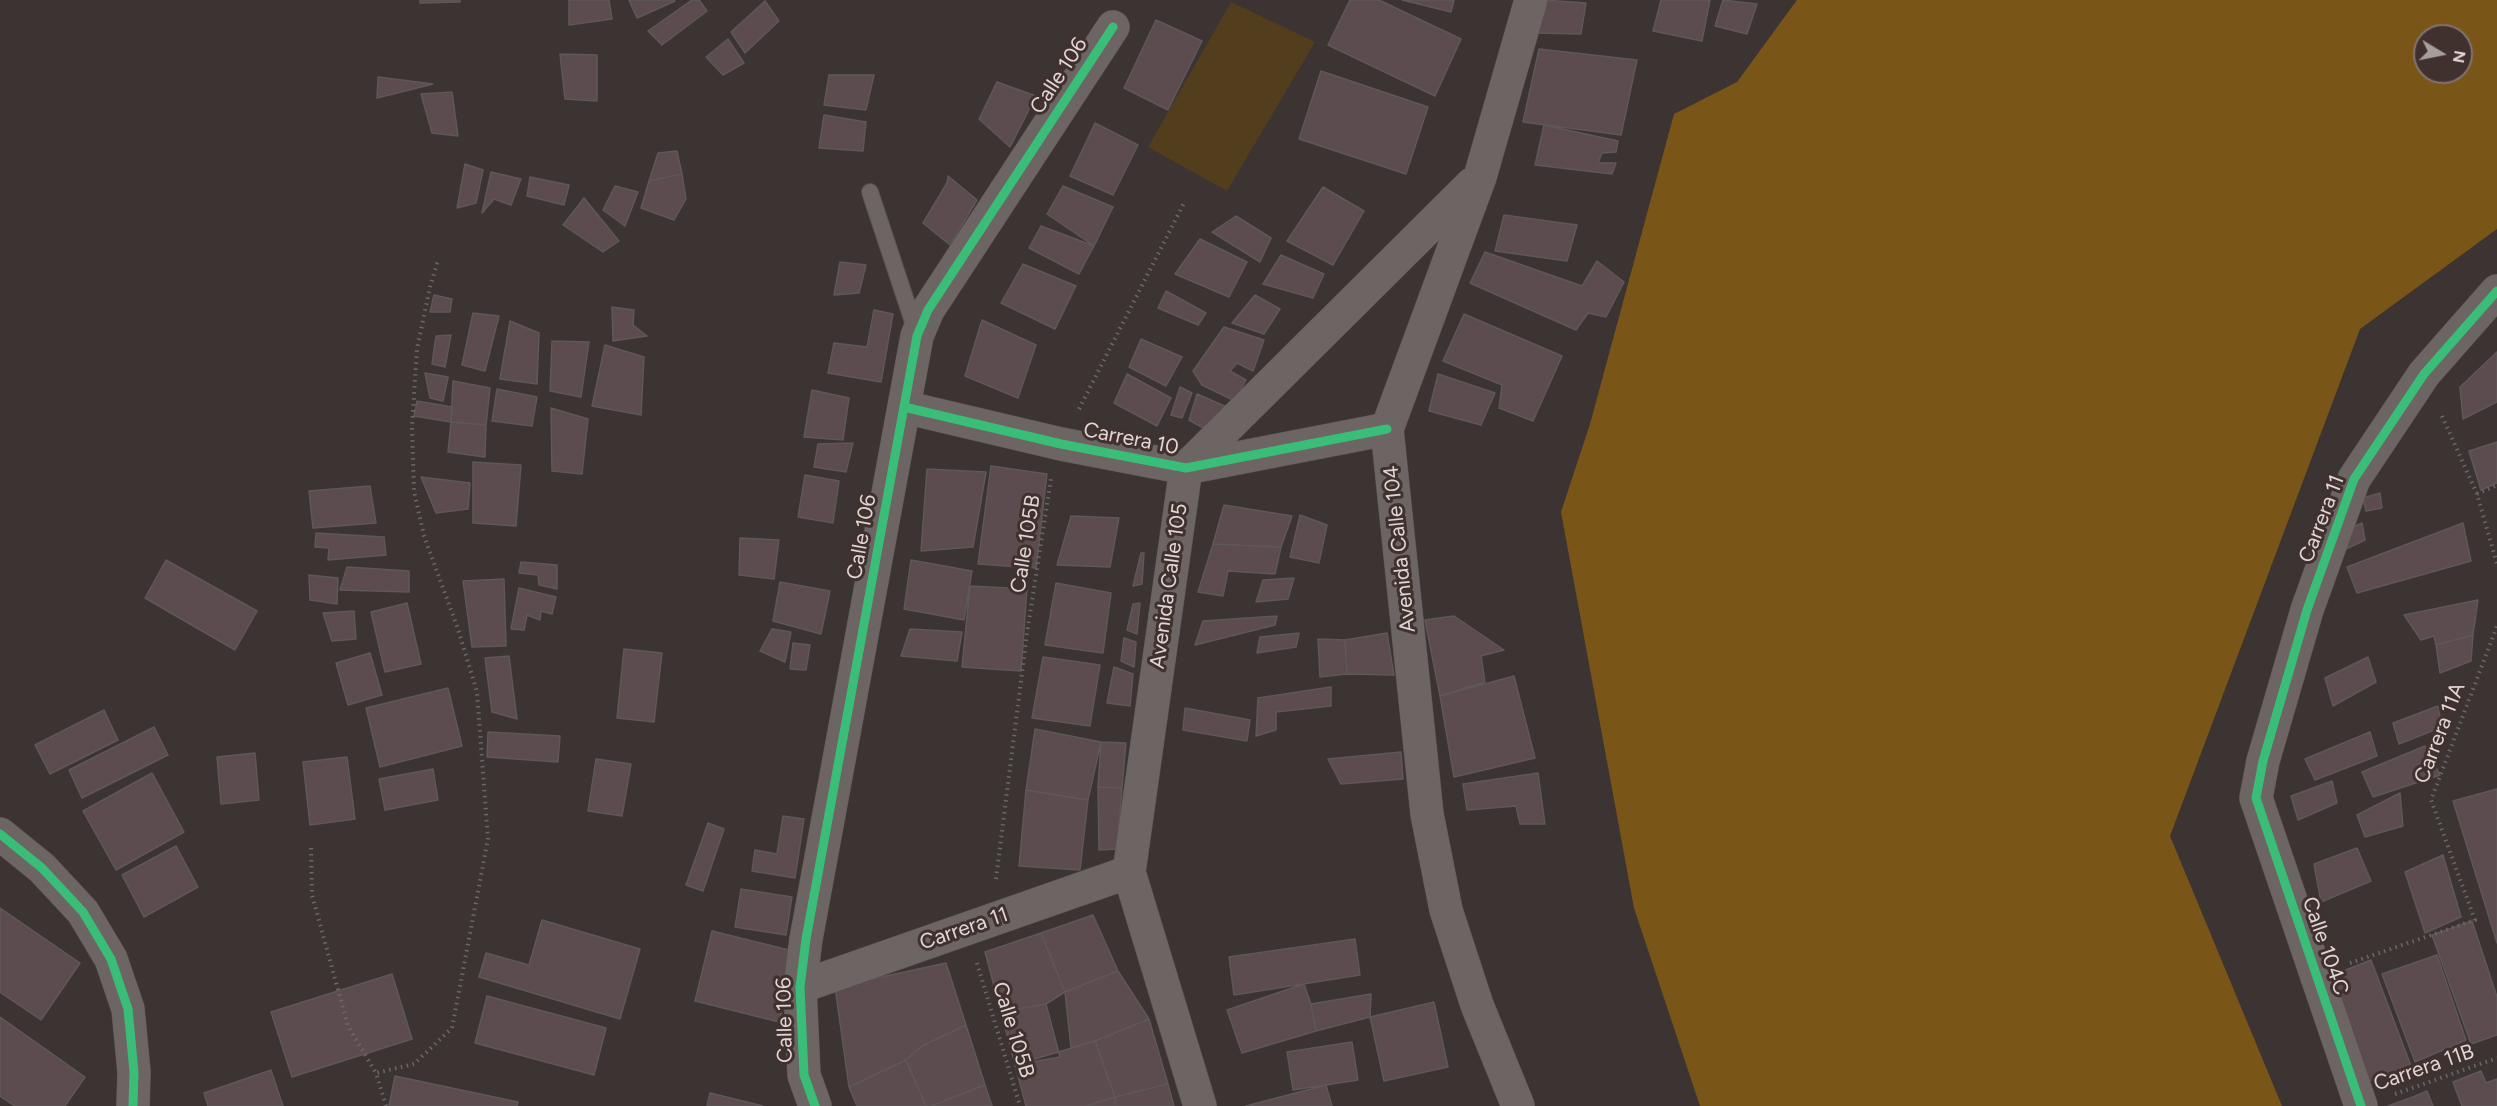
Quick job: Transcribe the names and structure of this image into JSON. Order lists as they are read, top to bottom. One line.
{"streets":{"street":["Calle 106","Carrera 10","Carrera 11","Avenida Calle 104","Avenida Calle 105","Calle 104C"],"path":["Calle 105B","Carrera 11A","Carrera 11B"]},"crossings":[["Calle 106","Carrera 10"],["Calle 106","Carrera 11"],["Carrera 10","Calle 105B"],["Carrera 10","Avenida Calle 104"],["Carrera 10","Avenida Calle 105"],["Carrera 11","Calle 105B"],["Carrera 11","Avenida Calle 105"],["Carrera 11","Calle 104C"],["Carrera 11A","Calle 104C"],["Calle 104C","Carrera 11B"]],"north":"right"}
